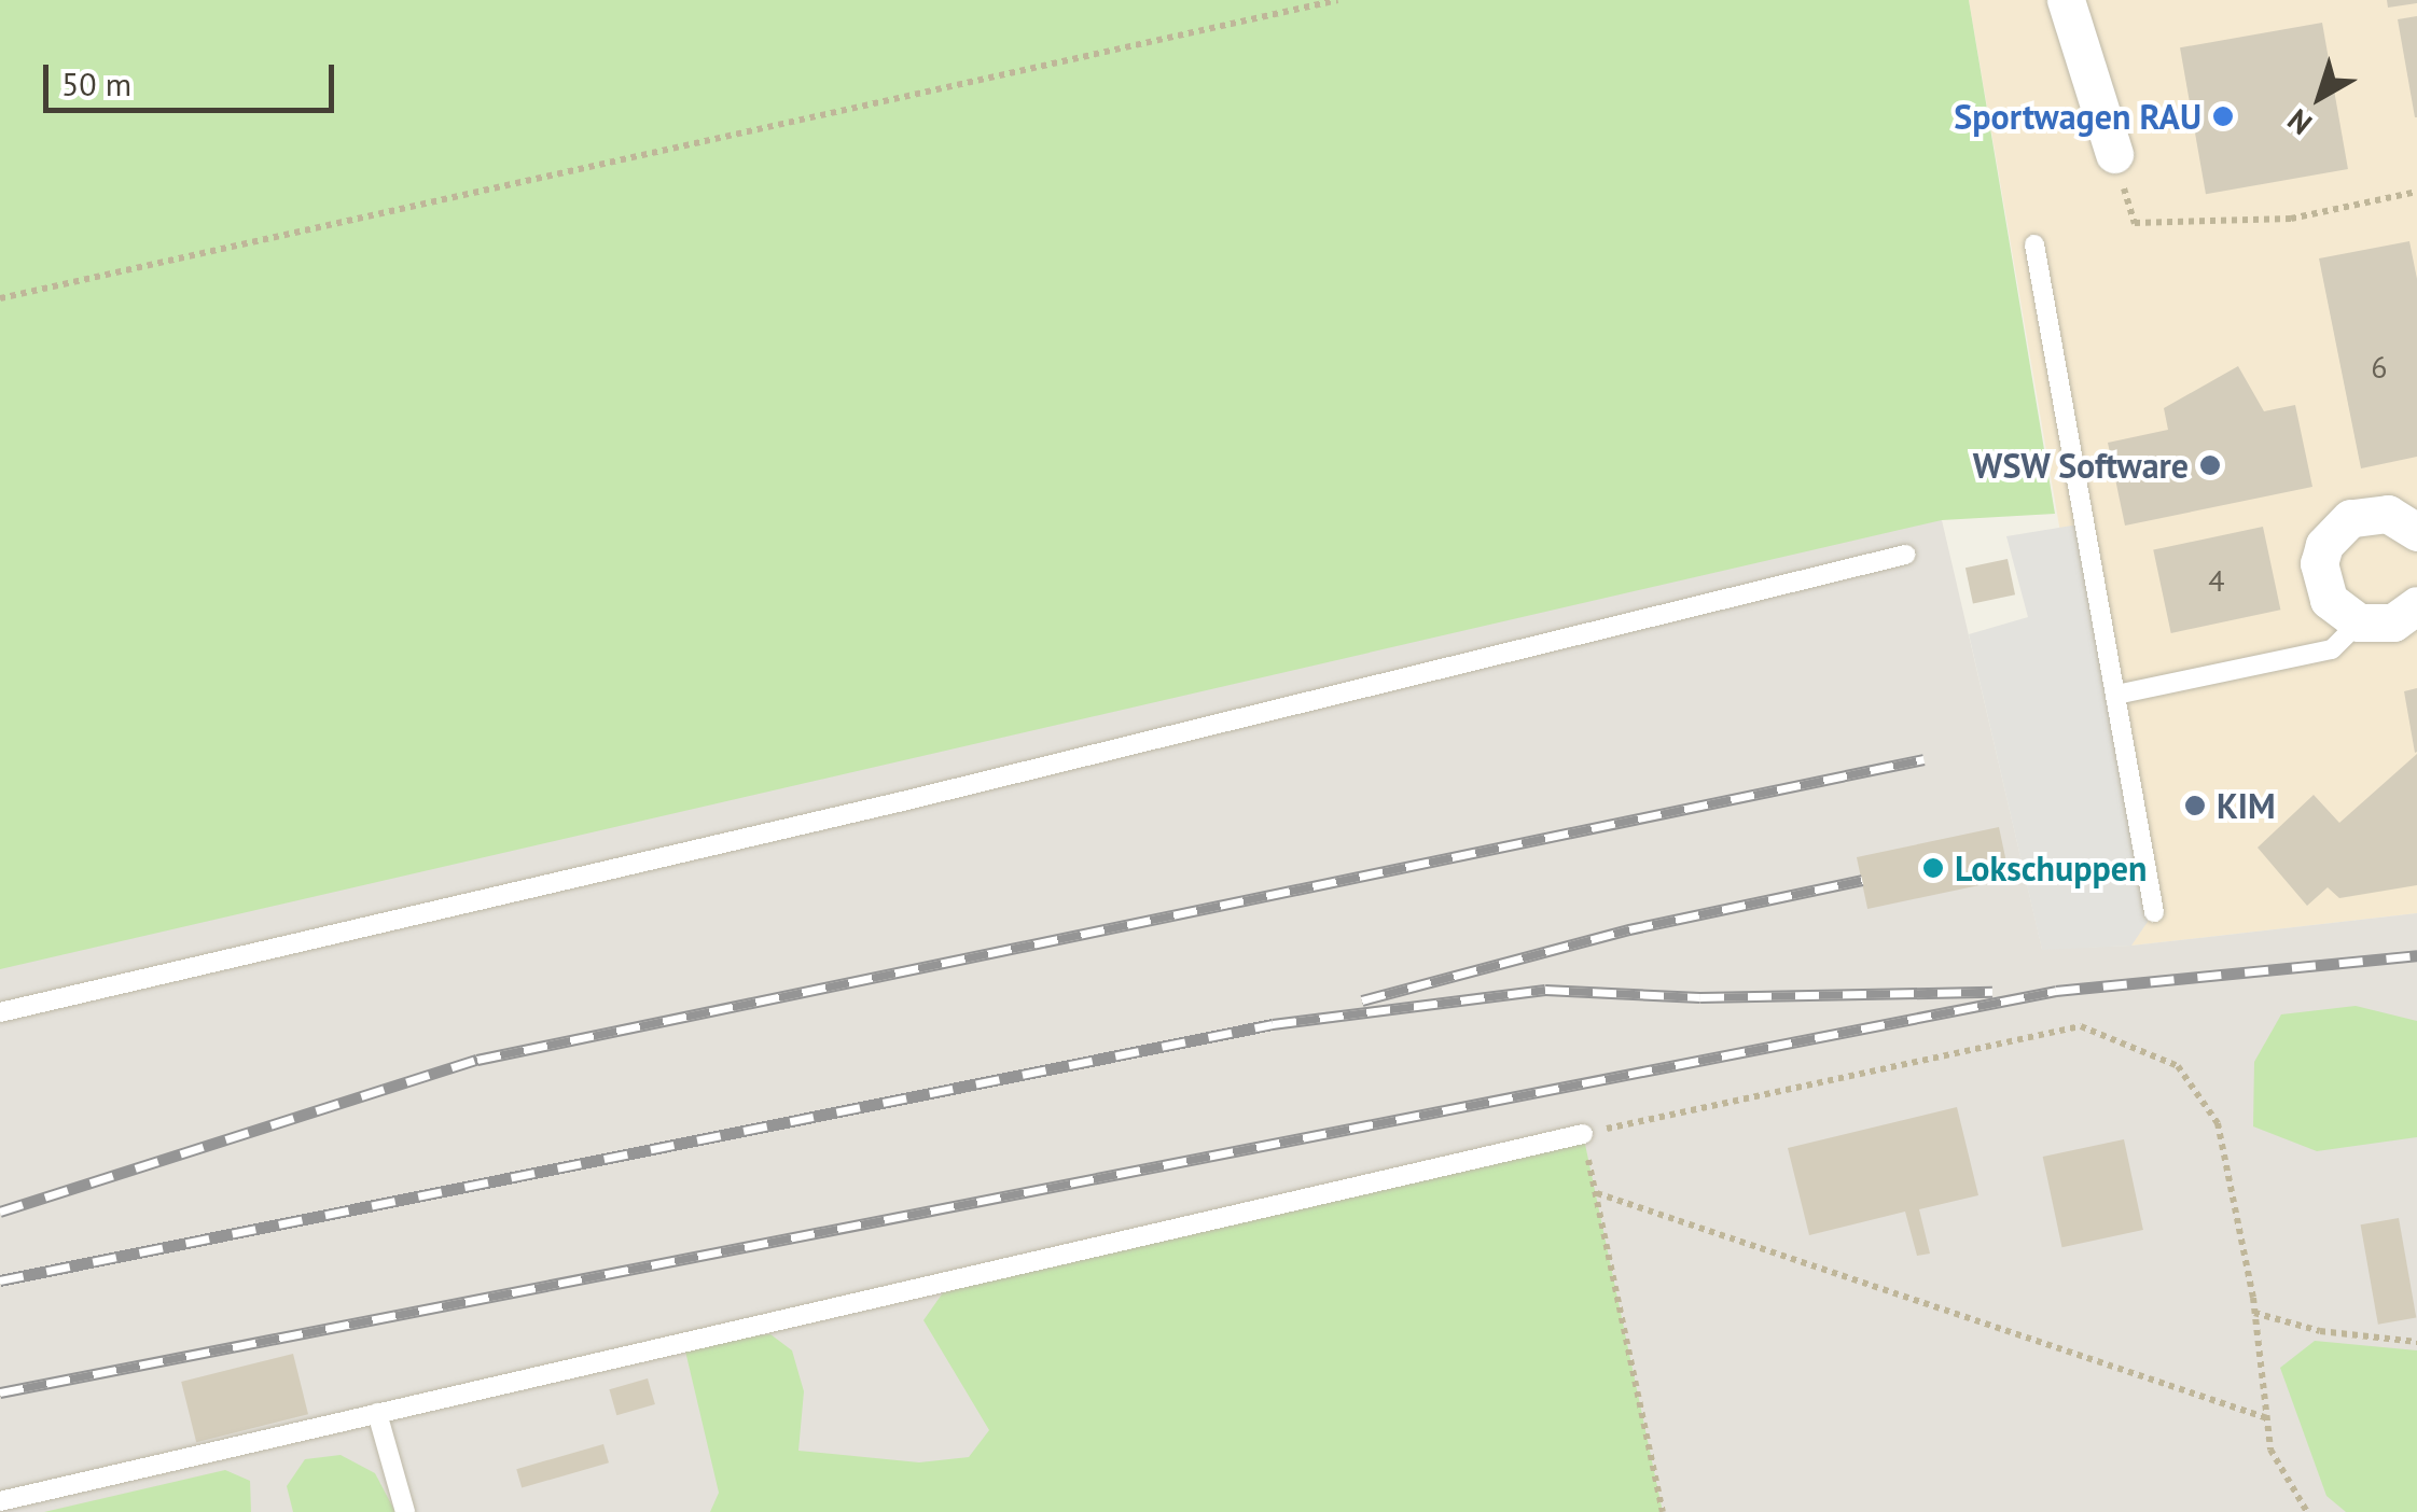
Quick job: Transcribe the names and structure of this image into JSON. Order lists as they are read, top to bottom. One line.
{"places":["Sportwagen RAU","WSW Software","KIM","Lokschuppen"],"house_numbers":["6","4"],"scale_bar":"50 m","north":"bottom left"}
